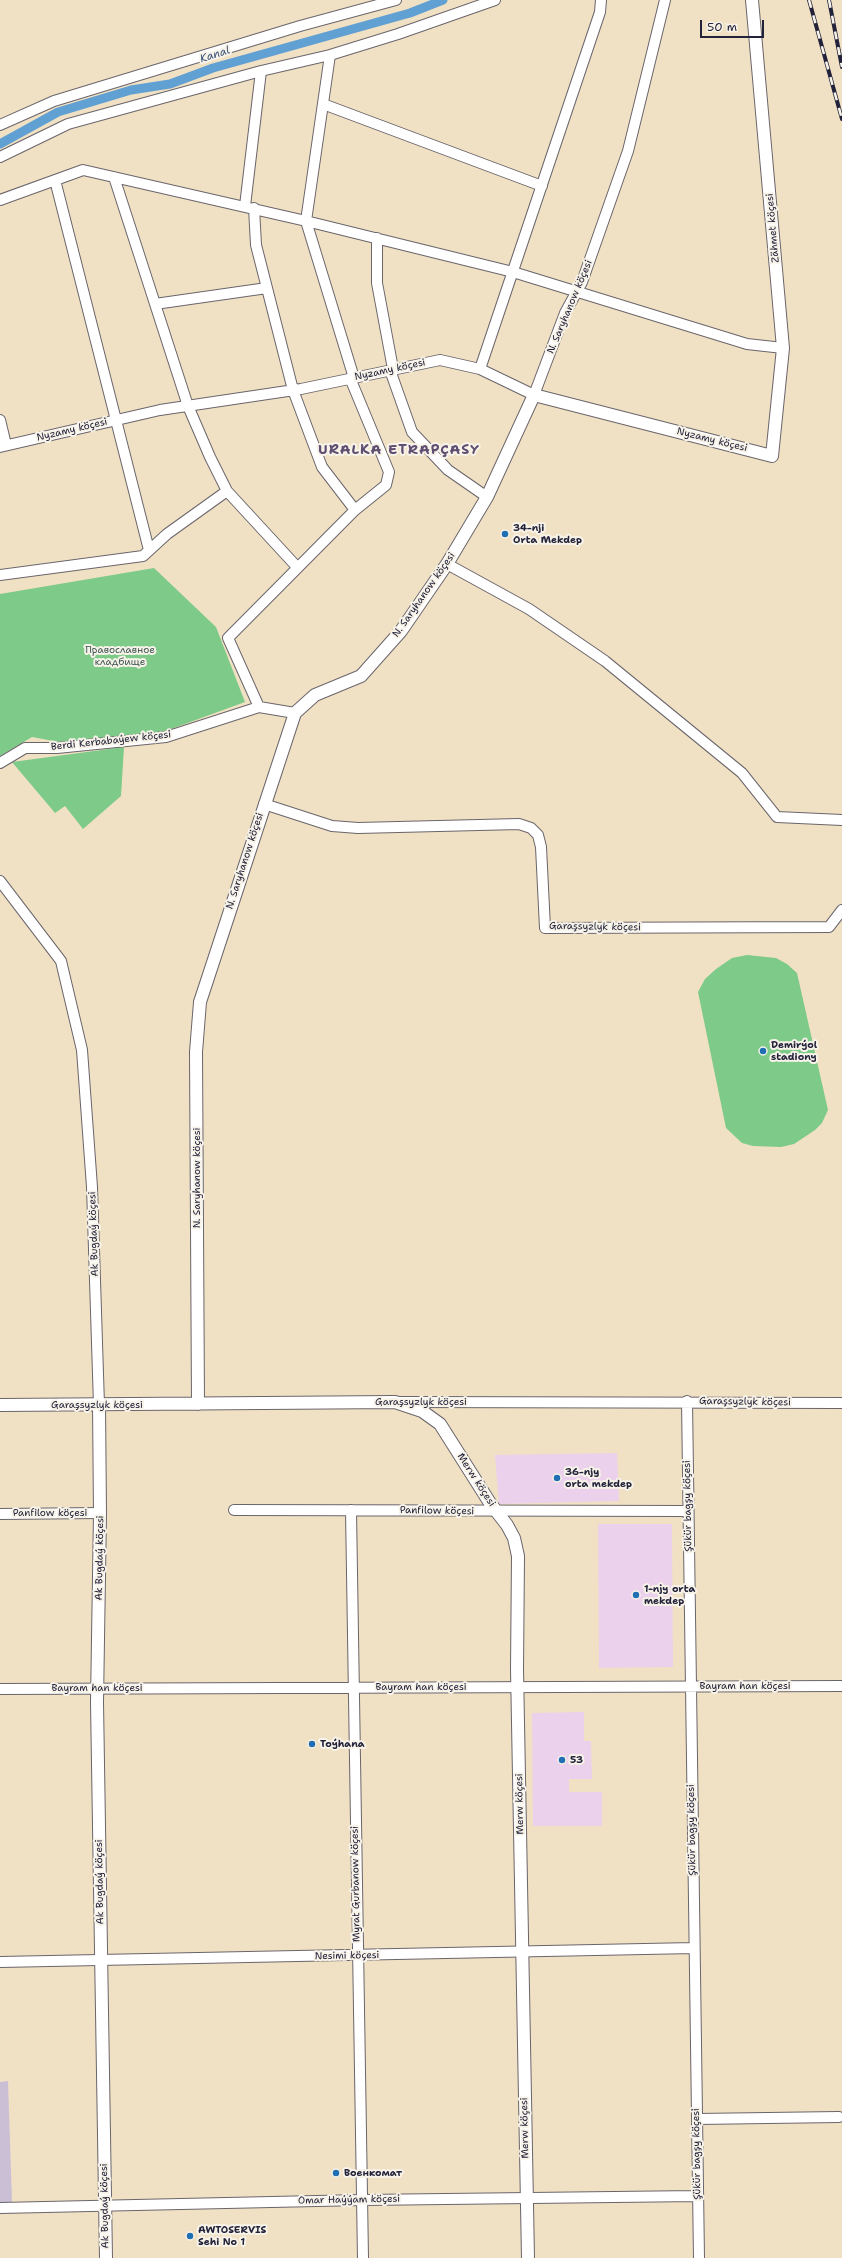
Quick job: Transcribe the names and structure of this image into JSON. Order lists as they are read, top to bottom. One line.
{"streets":{"main road":["Zähmet köçesi","N. Saryhanow köçesi","Nyzamy köçesi","Garaşsyzlyk köçesi","Ak Bugdaý köçesi","Merw köçesi"],"street":["Berdi Kerbabaýew köçesi","Şükür bagşy köçesi","Panfilow köçesi","Bayram han köçesi","Myrat Gurbanow köçesi","Nesimi köçesi","Omar Haýýam köçesi"]},"crossings":[["Zähmet köçesi","Nyzamy köçesi"],["N. Saryhanow köçesi","Nyzamy köçesi"],["N. Saryhanow köçesi","Berdi Kerbabaýew köçesi"],["N. Saryhanow köçesi","Garaşsyzlyk köçesi"],["Garaşsyzlyk köçesi","Ak Bugdaý köçesi"],["Garaşsyzlyk köçesi","Merw köçesi"],["Garaşsyzlyk köçesi","Şükür bagşy köçesi"],["Ak Bugdaý köçesi","Panfilow köçesi"],["Ak Bugdaý köçesi","Bayram han köçesi"],["Ak Bugdaý köçesi","Nesimi köçesi"],["Ak Bugdaý köçesi","Omar Haýýam köçesi"],["Merw köçesi","Panfilow köçesi"],["Merw köçesi","Bayram han köçesi"],["Merw köçesi","Nesimi köçesi"],["Merw köçesi","Omar Haýýam köçesi"],["Şükür bagşy köçesi","Panfilow köçesi"],["Şükür bagşy köçesi","Bayram han köçesi"],["Şükür bagşy köçesi","Nesimi köçesi"],["Şükür bagşy köçesi","Omar Haýýam köçesi"],["Panfilow köçesi","Myrat Gurbanow köçesi"],["Bayram han köçesi","Myrat Gurbanow köçesi"],["Myrat Gurbanow köçesi","Nesimi köçesi"],["Myrat Gurbanow köçesi","Omar Haýýam köçesi"]],"districts":["URALKA ETRAPÇASY"],"water":["Kanal"],"parks":["Православное кладбище"],"places":["34-nji Orta Mekdep","Demirýol stadiony","36-njy orta mekdep","1-njy orta mekdep","Toýhana","53","Военкомат","AWTOSERVIS Sehi No 1"],"scale_bar":"50 m"}
